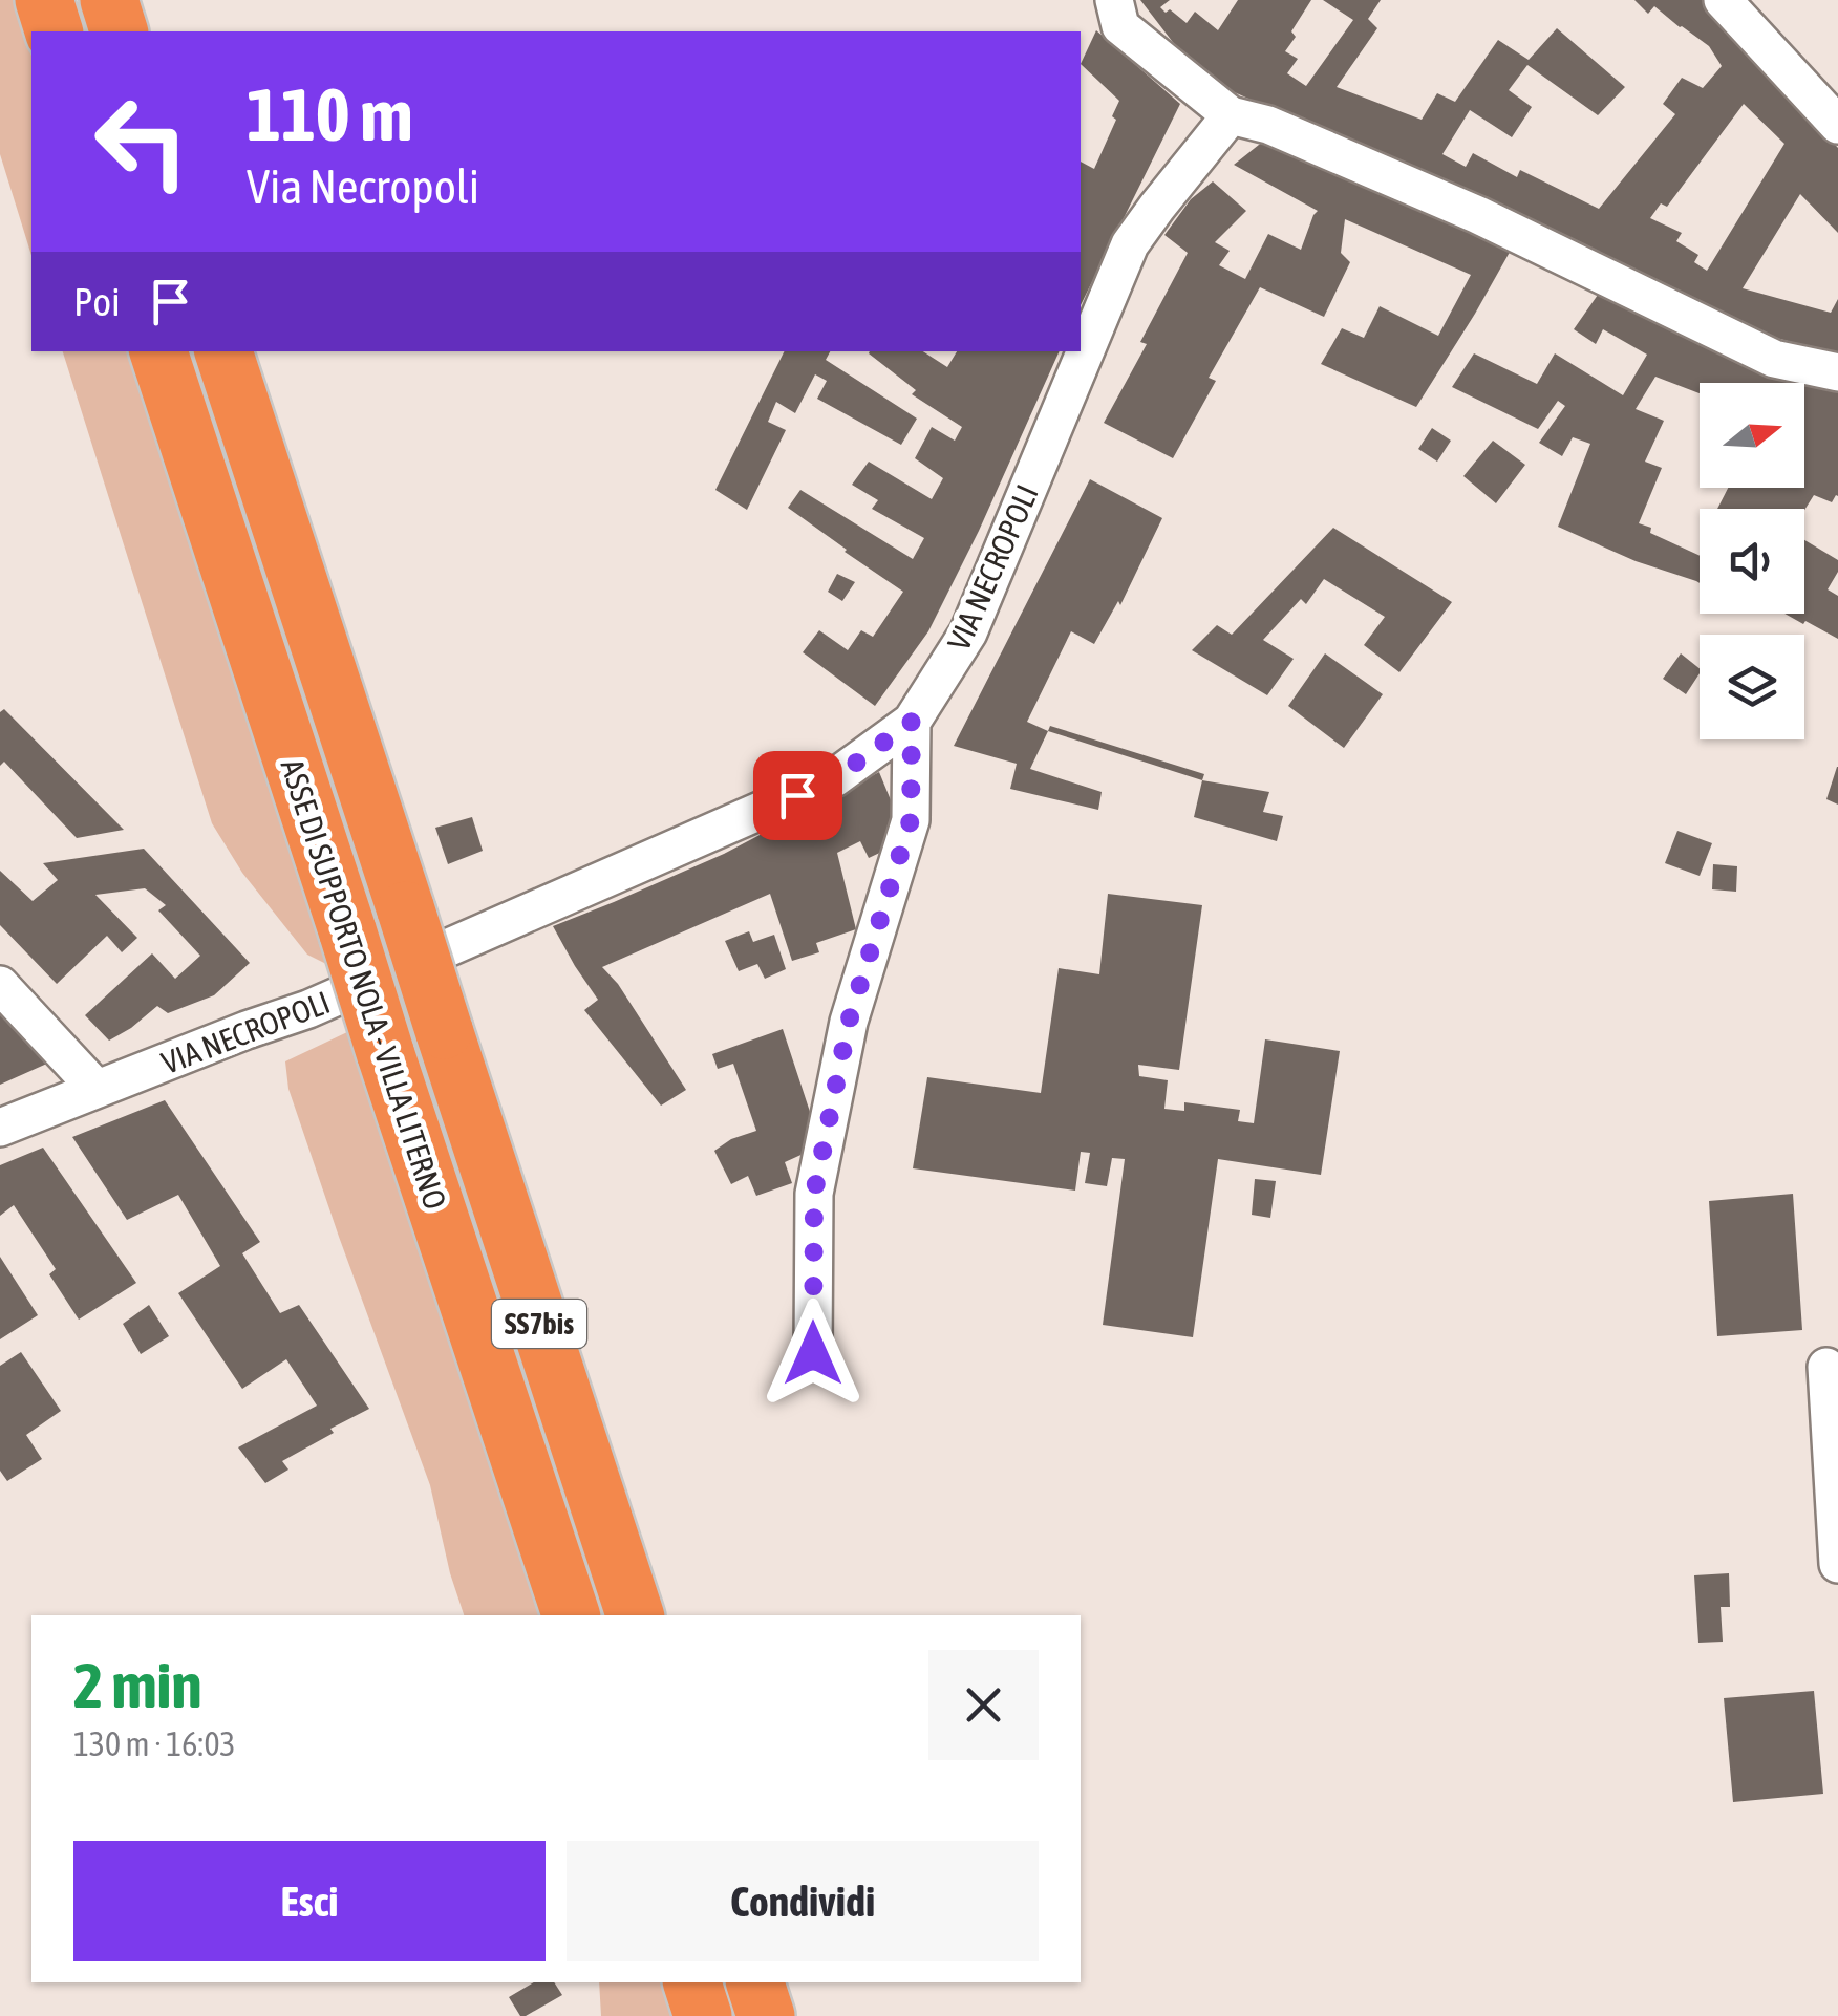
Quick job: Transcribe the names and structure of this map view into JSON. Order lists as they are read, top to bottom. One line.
{"streets":{"highway":["ASSE DI SUPPORTO NOLA - VILLA LITERNO","SS7bis"],"street":["VIA NECROPOLI"]},"north":"right","page":{"turn":["110 m","Via Necropoli"],"then":"Poi","heading":["2 min","130 m · 16:03"],"buttons":["Esci","Condividi"]}}
